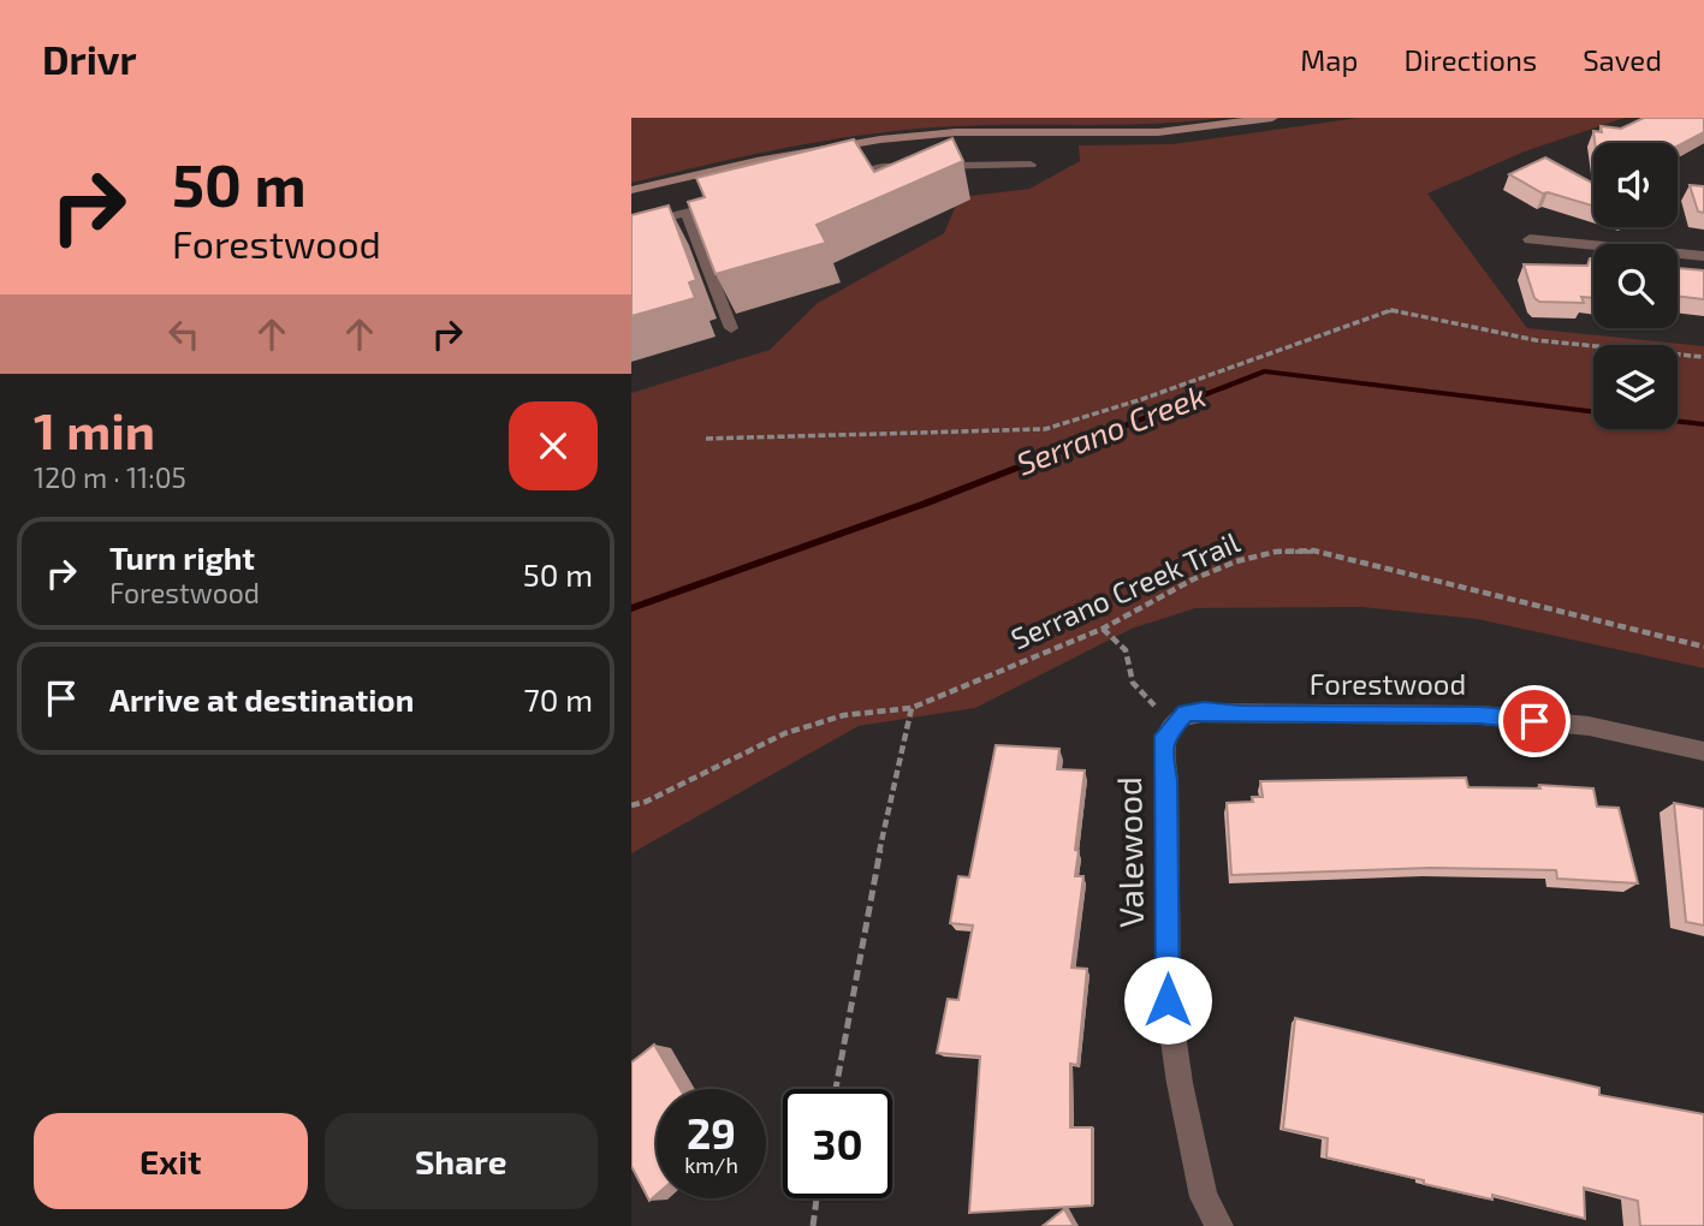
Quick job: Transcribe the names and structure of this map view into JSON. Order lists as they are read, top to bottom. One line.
{"streets":{"street":["Forestwood","Valewood"],"path":["Serrano Creek Trail"]},"crossings":[["Forestwood","Valewood"]],"water":["Serrano Creek"],"page":{"header":"Drivr","nav":["Map","Directions","Saved"],"turn":["50 m","Forestwood"],"heading":["1 min","120 m · 11:05"],"list":[{"name":"Turn right","note":"Forestwood","value":"50 m"},{"name":"Arrive at destination","value":"70 m"}],"speed":"29 km/h","limit":"30","buttons":["Exit","Share"]}}
